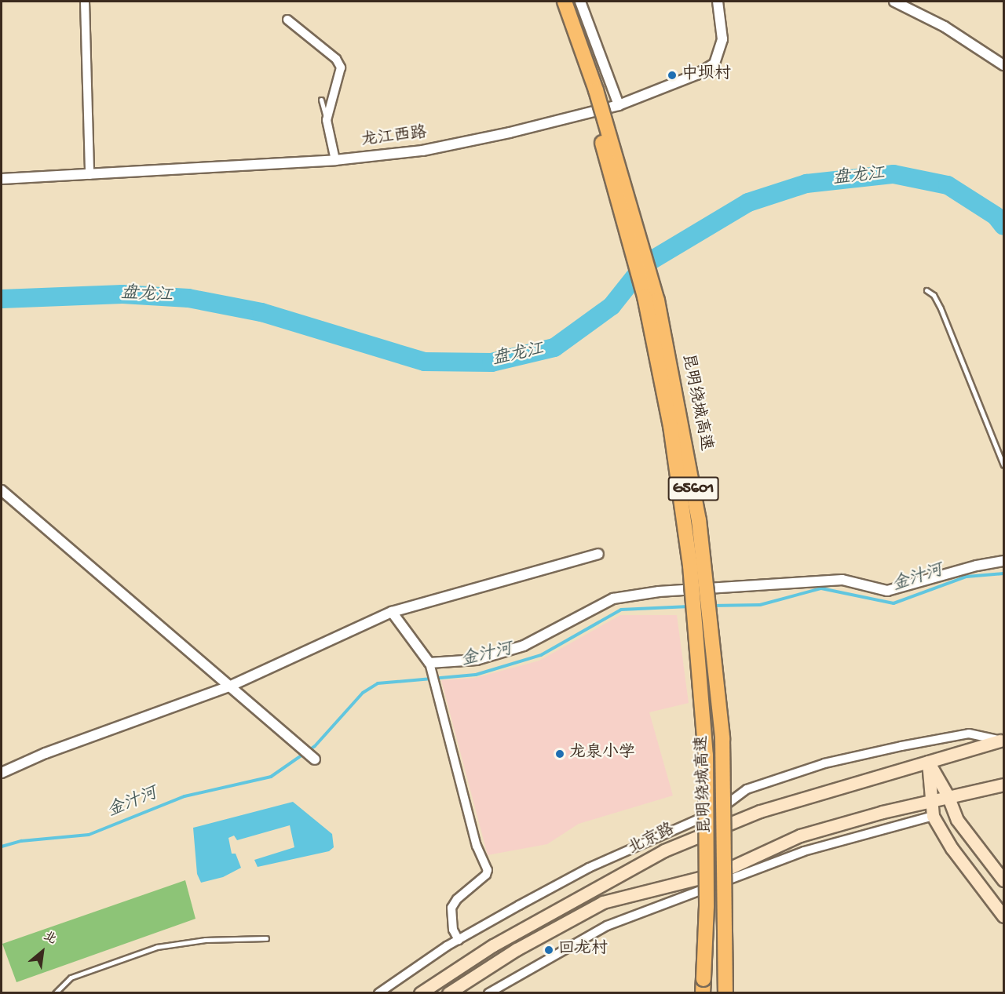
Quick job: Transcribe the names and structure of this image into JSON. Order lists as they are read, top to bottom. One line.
{"streets":{"highway":["昆明绕城高速","G5601"],"main road":["北京路"],"street":["龙江西路"]},"water":["盘龙江","金汁河"],"places":["中坝村","龙泉小学","回龙村"],"north":"top right"}
